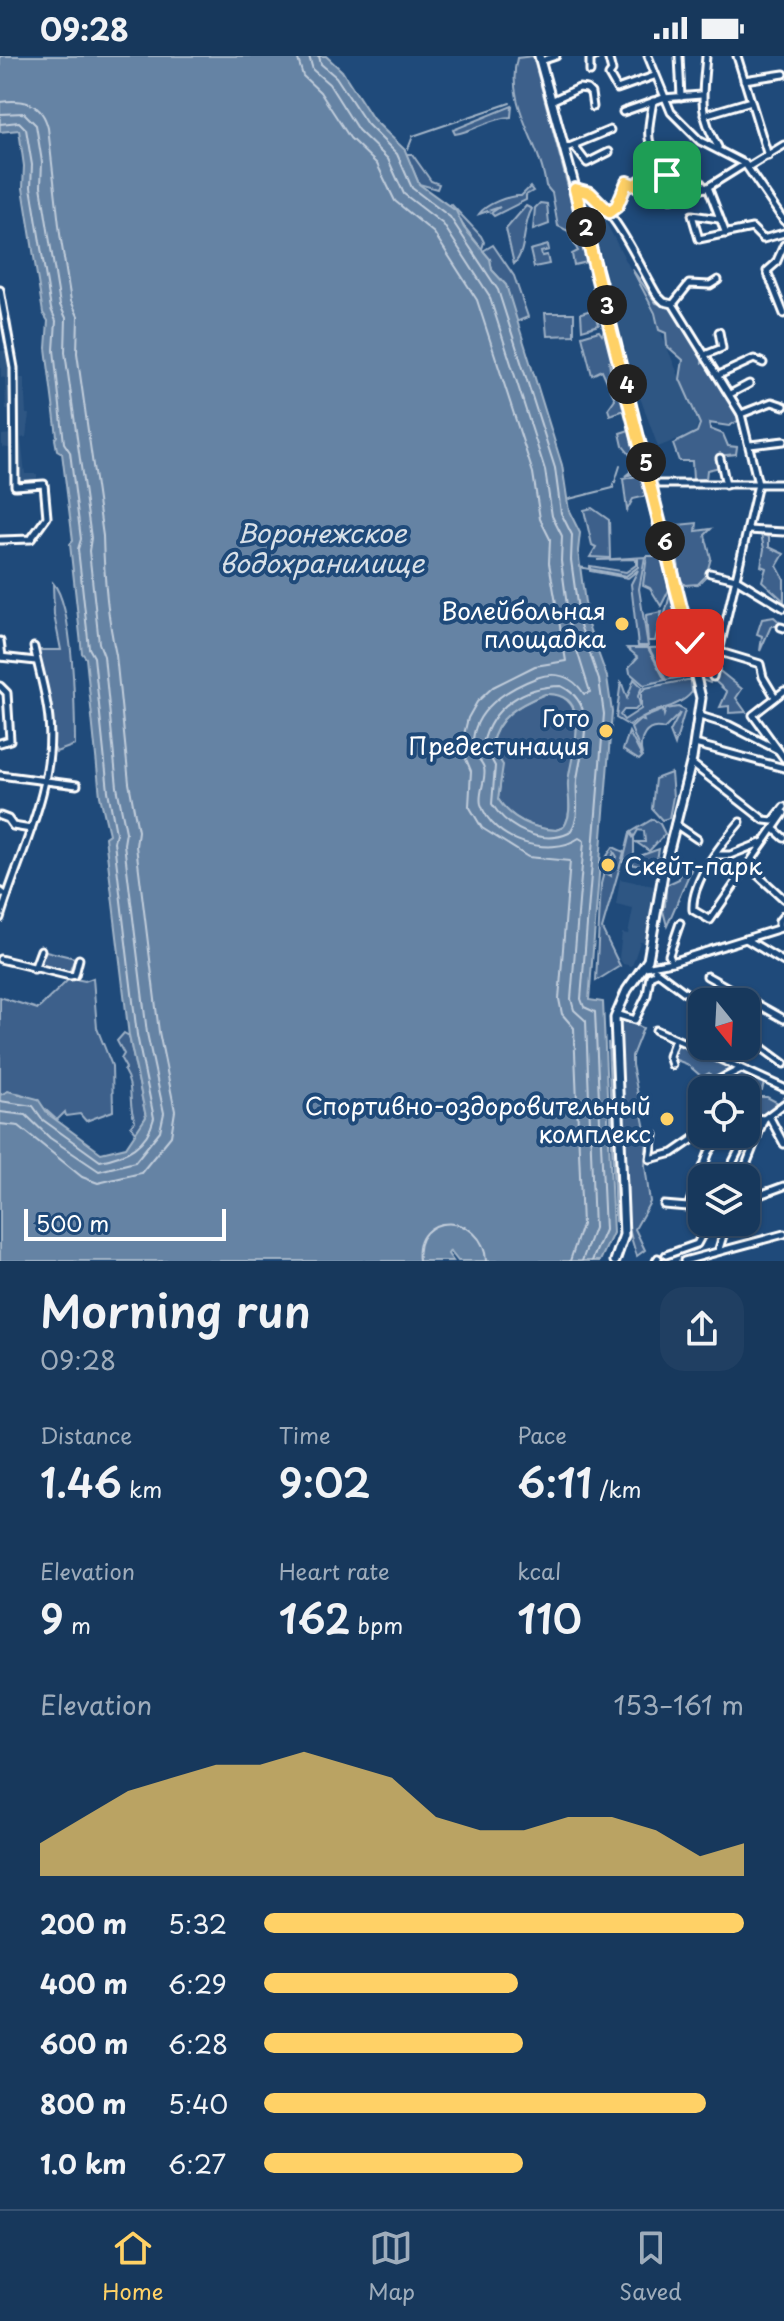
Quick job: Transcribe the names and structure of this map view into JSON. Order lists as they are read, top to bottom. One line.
{"water":["Воронежское водохранилище"],"places":["Волейбольная площадка","Гото Предестинация","Скейт-парк","Спортивно-оздоровительный комплекс"],"scale_bar":"500 m","north":"bottom","page":{"status":"09:28","pins":["2","3","4","5","6"],"scale":"500 m","heading":["Morning run","09:28"],"stats":[["Distance","1.46 km"],["Time","9:02"],["Pace","6:11 /km"],["Elevation","9 m"],["Heart rate","162 bpm"],["kcal","110"]],"chart":["Elevation","153–161 m"],"list":[{"name":"200 m","note":"5:32"},{"name":"400 m","note":"6:29"},{"name":"600 m","note":"6:28"},{"name":"800 m","note":"5:40"},{"name":"1.0 km","note":"6:27"}],"tabs":["Home","Map","Saved"]}}
